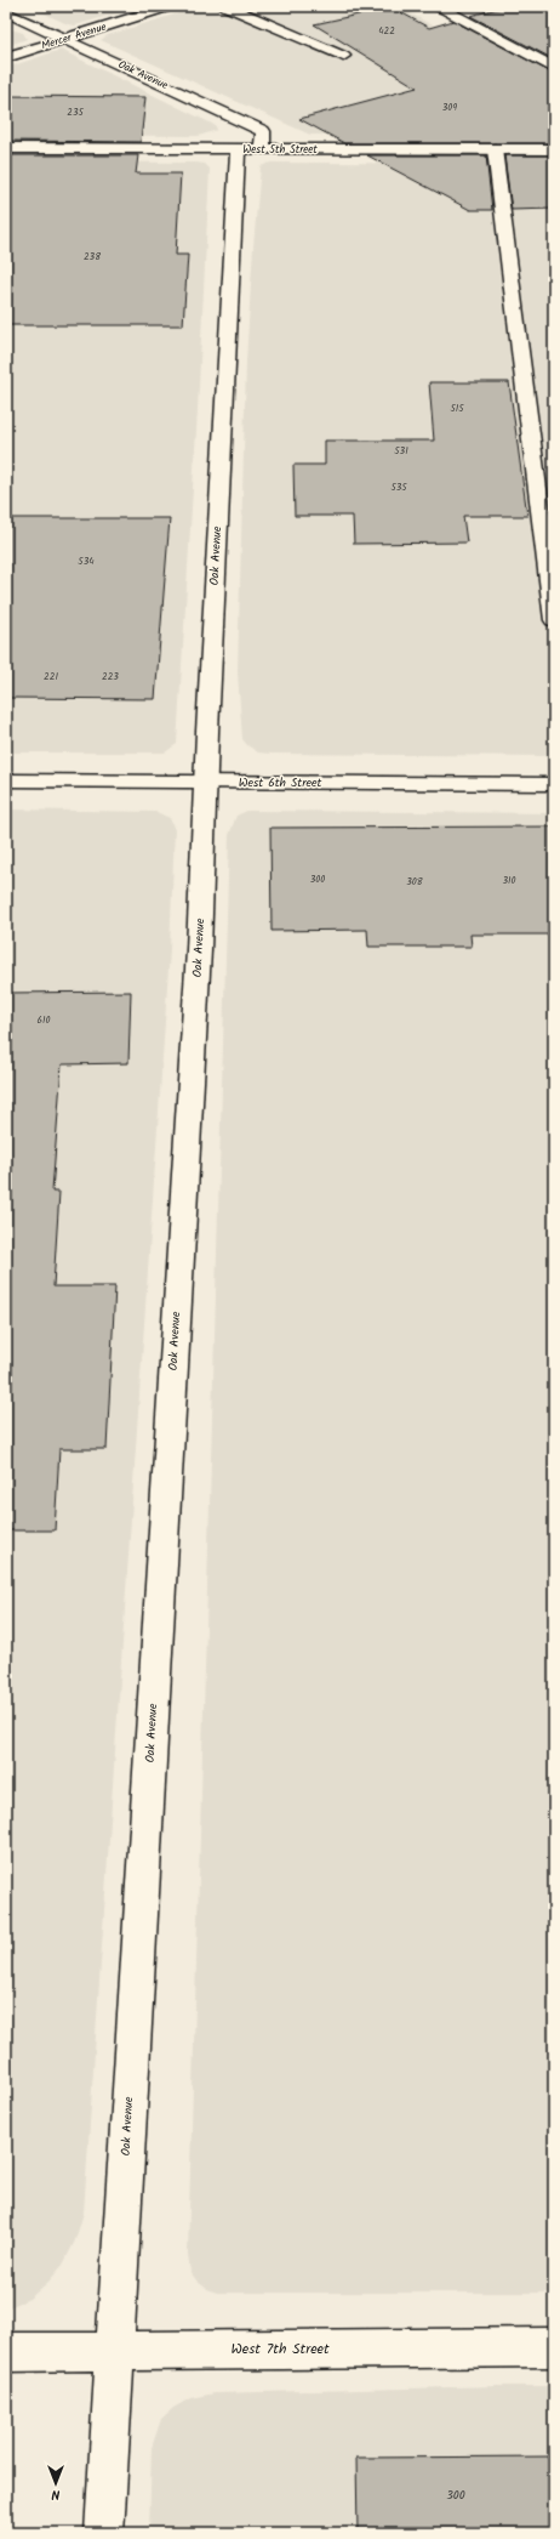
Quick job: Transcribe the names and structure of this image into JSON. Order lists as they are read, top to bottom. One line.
{"streets":{"street":["Mercer Avenue","Oak Avenue","West 5th Street","West 6th Street","West 7th Street"]},"crossings":[["Mercer Avenue","Oak Avenue"],["Oak Avenue","West 5th Street"],["Oak Avenue","West 6th Street"],["Oak Avenue","West 7th Street"]],"house_numbers":["422","309","235","238","515","531","535","534","221","223","300","310","308","610","300"],"north":"bottom"}
